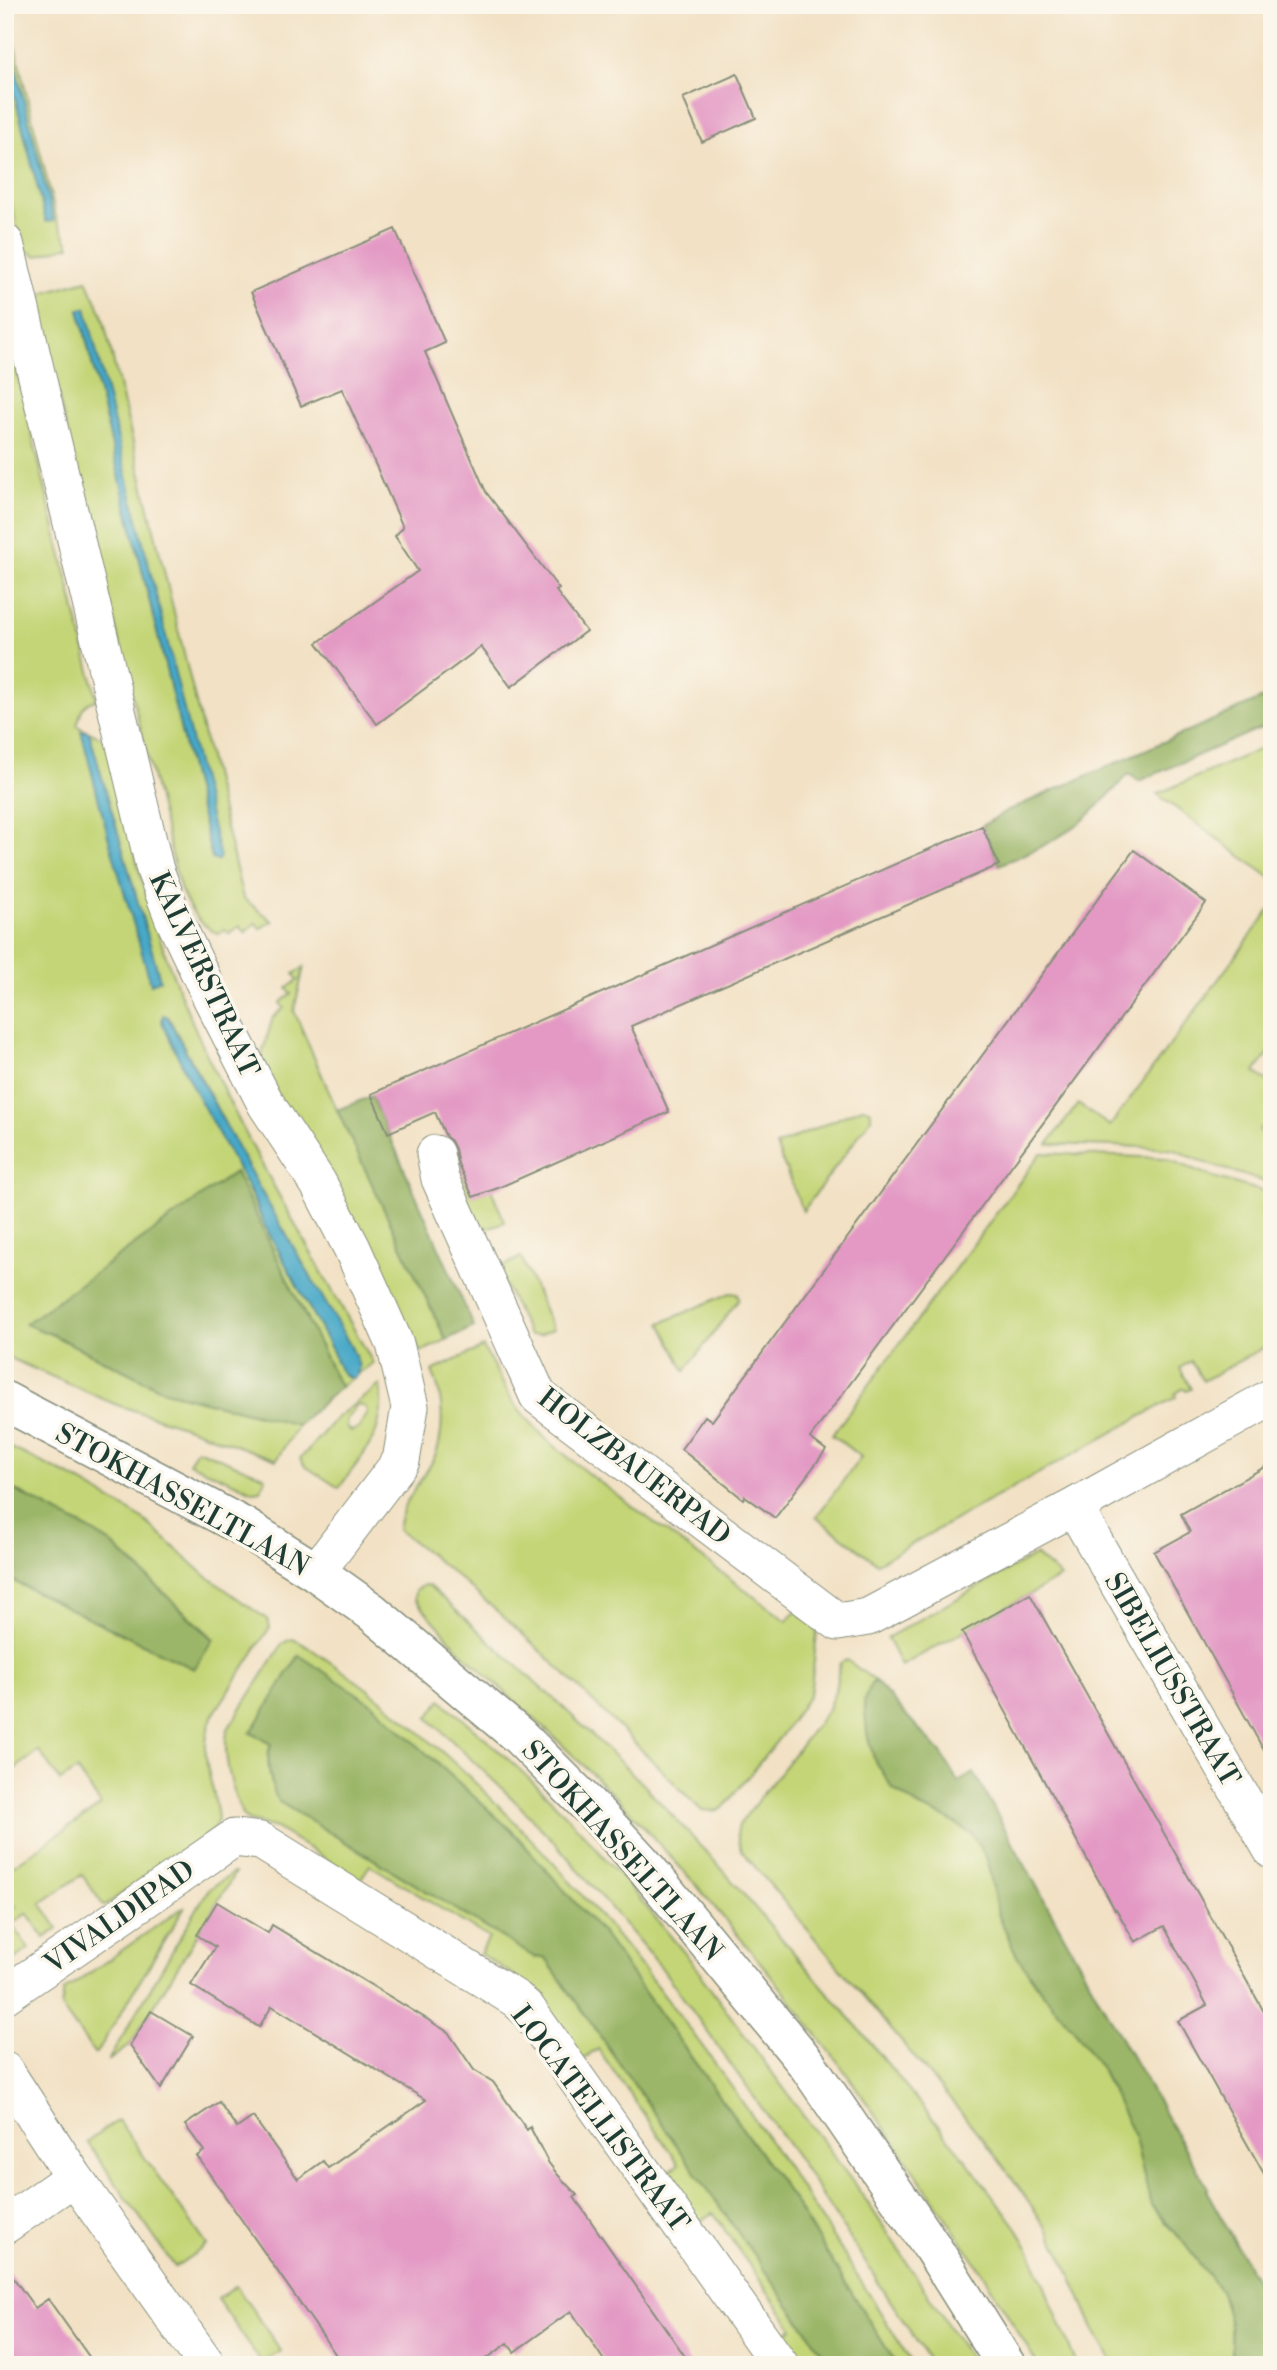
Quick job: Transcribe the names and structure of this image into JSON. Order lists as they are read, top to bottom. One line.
{"streets":{"street":["KALVERSTRAAT","HOLZBAUERPAD","STOKHASSELTLAAN","SIBELIUSSTRAAT","VIVALDIPAD","LOCATELLISTRAAT"]},"crossings":[["KALVERSTRAAT","STOKHASSELTLAAN"],["HOLZBAUERPAD","SIBELIUSSTRAAT"],["VIVALDIPAD","LOCATELLISTRAAT"]]}
